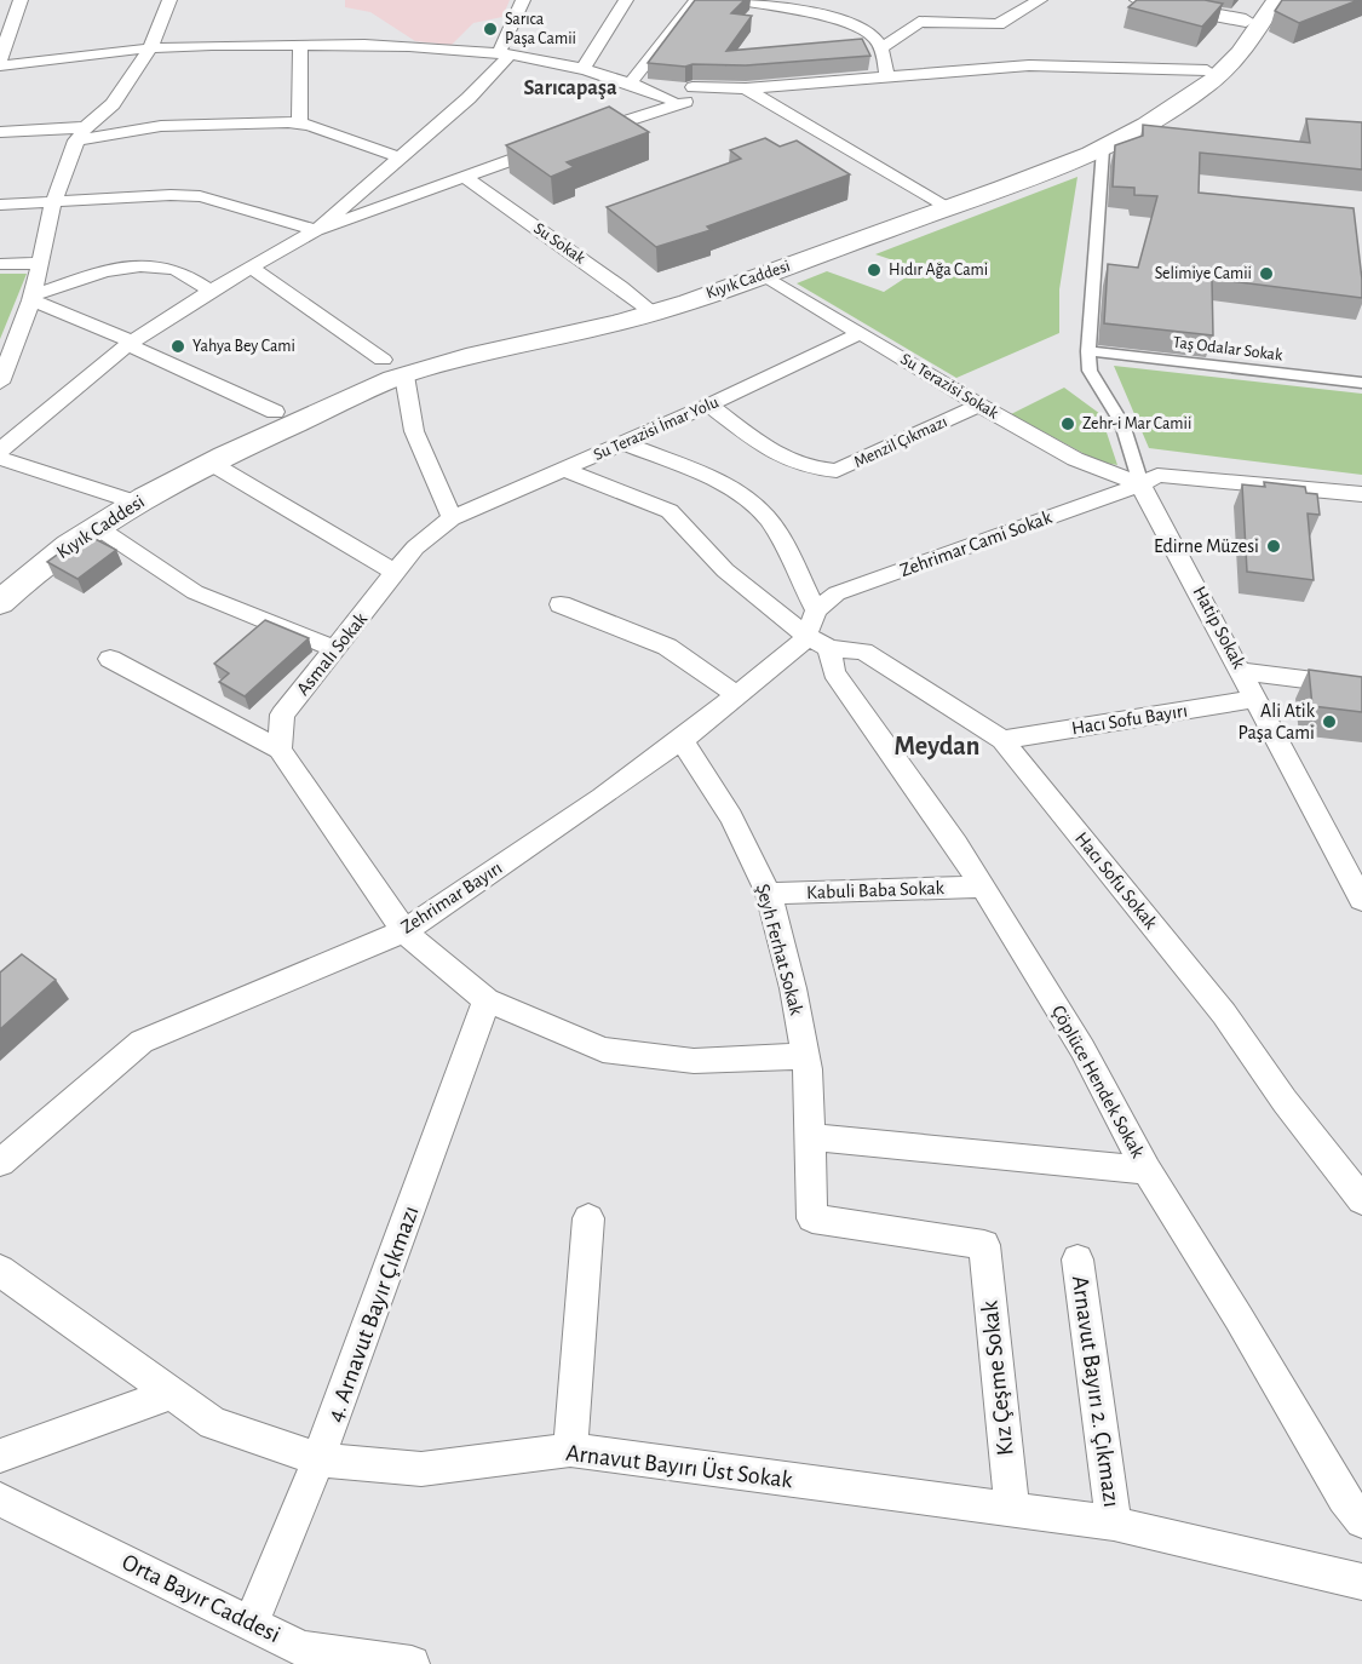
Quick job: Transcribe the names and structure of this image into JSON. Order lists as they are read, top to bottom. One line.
{"streets":{"main road":["Kıyık Caddesi"],"street":["Su Sokak","Taş Odalar Sokak","Su Terazisi Sokak","Su Terazisi İmar Yolu","Menzil Çıkmazı","Zehrimar Cami Sokak","Hatip Sokak","Asmalı Sokak","Hacı Sofu Bayırı","Hacı Sofu Sokak","Kabuli Baba Sokak","Zehrimar Bayırı","Şeyh Ferhat Sokak","Çöplüce Hendek Sokak","4. Arnavut Bayır Çıkmazı","Kız Çeşme Sokak","Arnavut Bayırı 2. Çıkmazı","Arnavut Bayırı Üst Sokak","Orta Bayır Caddesi"]},"crossings":[["Su Sokak","Kıyık Caddesi"],["Kıyık Caddesi","Su Terazisi Sokak"],["Taş Odalar Sokak","Hatip Sokak"],["Su Terazisi Sokak","Su Terazisi İmar Yolu"],["Su Terazisi Sokak","Menzil Çıkmazı"],["Su Terazisi Sokak","Zehrimar Cami Sokak"],["Su Terazisi Sokak","Hatip Sokak"],["Su Terazisi İmar Yolu","Menzil Çıkmazı"],["Su Terazisi İmar Yolu","Asmalı Sokak"],["Zehrimar Cami Sokak","Hatip Sokak"],["Hatip Sokak","Hacı Sofu Bayırı"],["Hacı Sofu Bayırı","Hacı Sofu Sokak"],["Hacı Sofu Sokak","Zehrimar Bayırı"],["Hacı Sofu Sokak","Çöplüce Hendek Sokak"],["Kabuli Baba Sokak","Şeyh Ferhat Sokak"],["Kabuli Baba Sokak","Çöplüce Hendek Sokak"],["Zehrimar Bayırı","Şeyh Ferhat Sokak"],["Zehrimar Bayırı","Çöplüce Hendek Sokak"],["Şeyh Ferhat Sokak","Kız Çeşme Sokak"],["4. Arnavut Bayır Çıkmazı","Arnavut Bayırı Üst Sokak"],["4. Arnavut Bayır Çıkmazı","Orta Bayır Caddesi"],["Kız Çeşme Sokak","Arnavut Bayırı Üst Sokak"],["Arnavut Bayırı 2. Çıkmazı","Arnavut Bayırı Üst Sokak"]],"districts":["Sarıcapaşa","Meydan"],"places":["Sarıca Paşa Camii","Hıdır Ağa Cami","Selimiye Camii","Yahya Bey Cami","Zehr-i Mar Camii","Edirne Müzesi","Ali Atik Paşa Cami"]}
